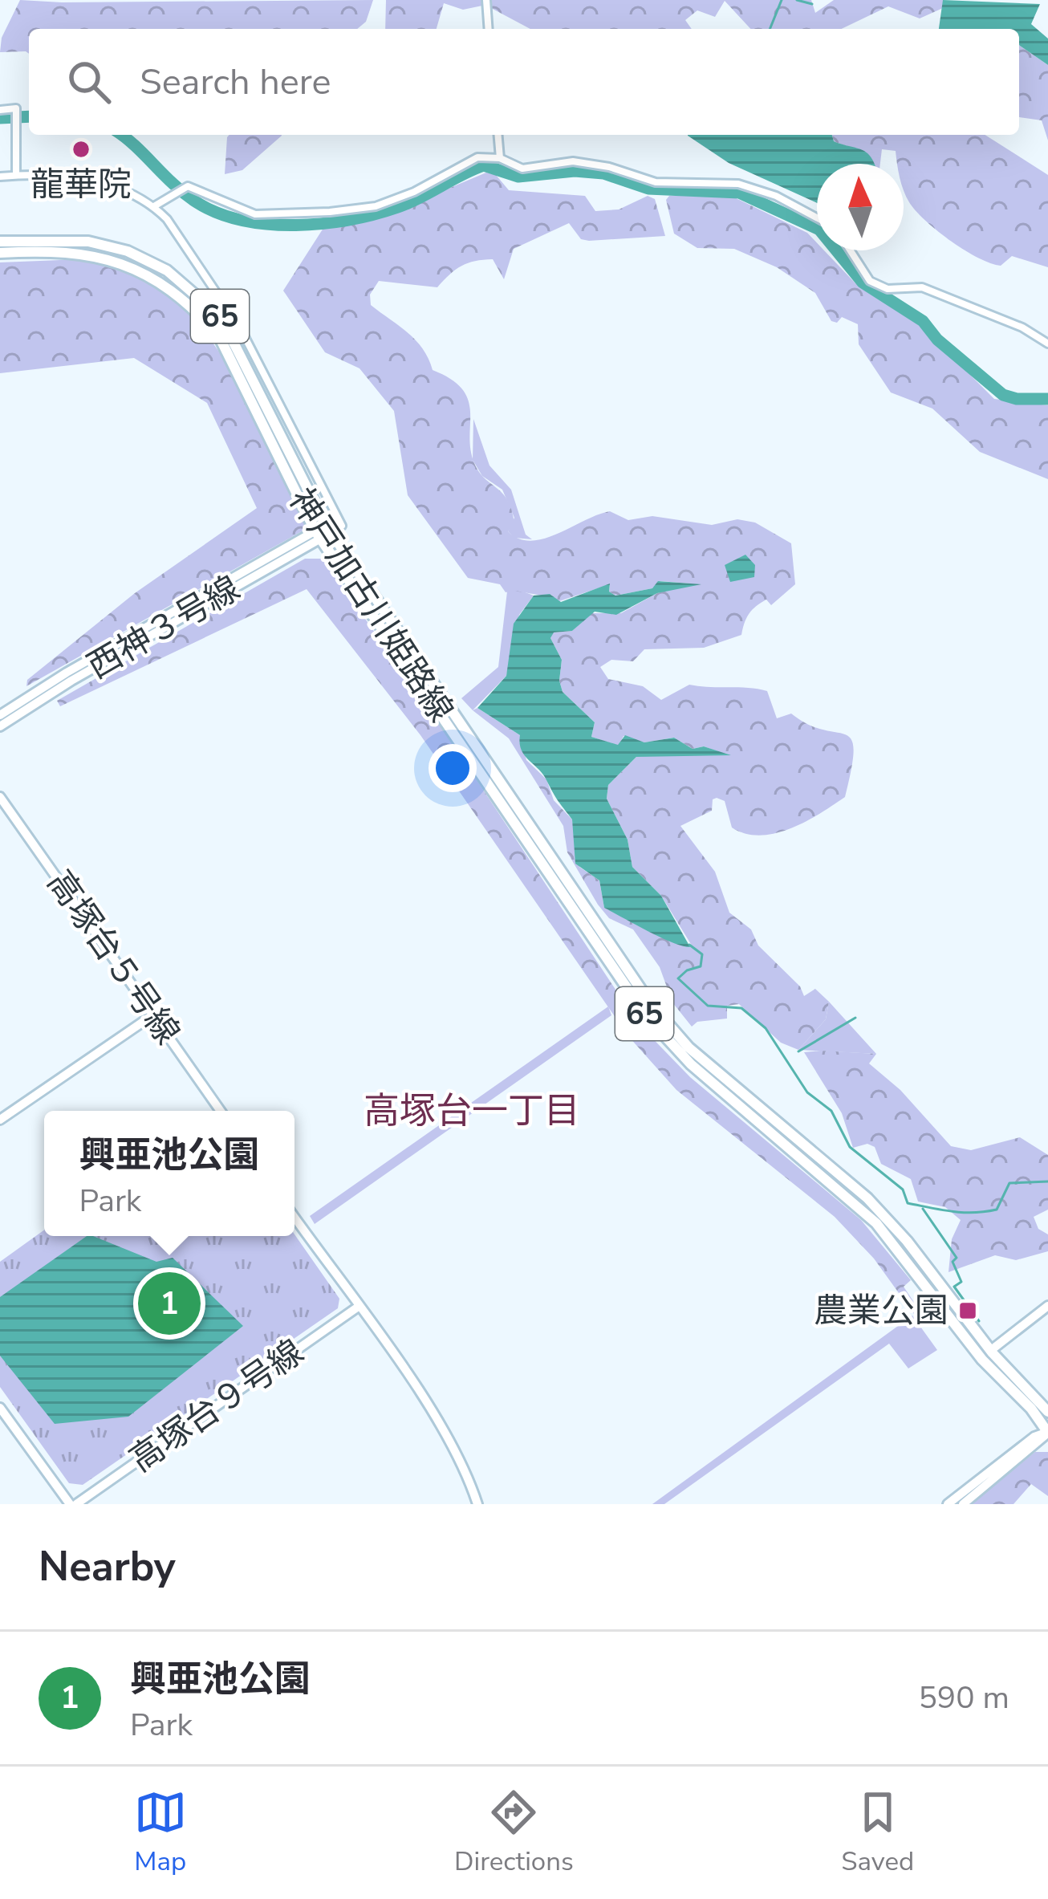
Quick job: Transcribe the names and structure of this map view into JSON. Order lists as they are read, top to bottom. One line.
{"streets":{"main road":["65","神戸加古川姫路線"],"street":["西神３号線","高塚台５号線","高塚台９号線"]},"crossings":[["神戸加古川姫路線","西神３号線"]],"districts":["高塚台一丁目"],"places":{"other":["龍華院"],"transit":["農業公園"]},"north":"top","page":{"search":"Search here","popup":["興亜池公園","Park"],"pins":"1","heading":"Nearby","list":[{"mark":"1","name":"興亜池公園","note":"Park","value":"590 m"}],"nav":["Map","Directions","Saved"]}}
